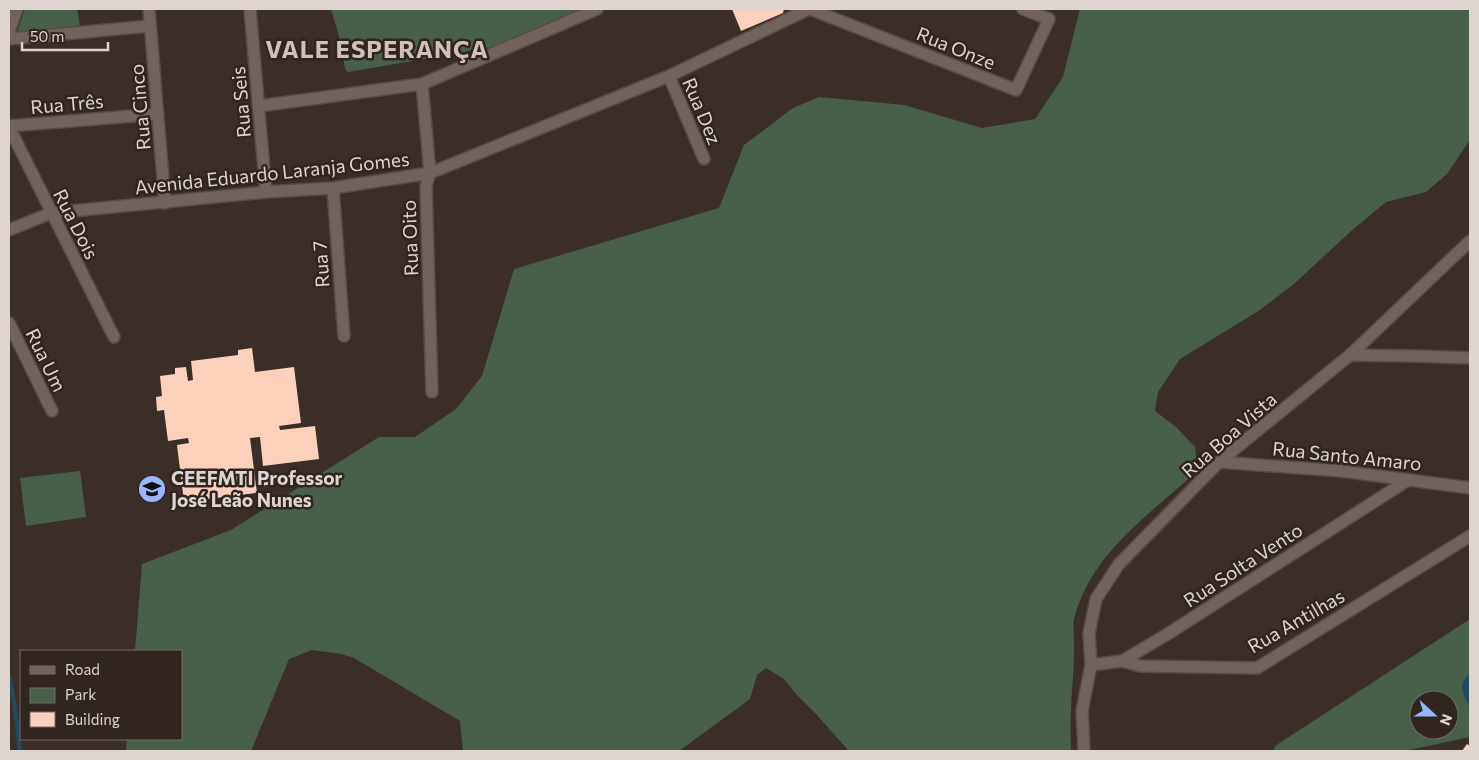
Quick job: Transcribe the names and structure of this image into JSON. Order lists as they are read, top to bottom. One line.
{"streets":{"street":["Rua Onze","Rua Seis","Rua Três","Rua Cinco","Rua Dez","Avenida Eduardo Laranja Gomes","Rua Dois","Rua Oito","Rua 7","Rua Um","Rua Boa Vista","Rua Santo Amaro","Rua Solta Vento","Rua Antilhas"]},"crossings":[["Rua Onze","Avenida Eduardo Laranja Gomes"],["Rua Seis","Avenida Eduardo Laranja Gomes"],["Rua Três","Rua Cinco"],["Rua Três","Rua Dois"],["Rua Cinco","Avenida Eduardo Laranja Gomes"],["Rua Dez","Avenida Eduardo Laranja Gomes"],["Avenida Eduardo Laranja Gomes","Rua Dois"],["Avenida Eduardo Laranja Gomes","Rua Oito"],["Avenida Eduardo Laranja Gomes","Rua 7"],["Rua Boa Vista","Rua Santo Amaro"],["Rua Boa Vista","Rua Solta Vento"],["Rua Santo Amaro","Rua Solta Vento"],["Rua Solta Vento","Rua Antilhas"]],"districts":["VALE ESPERANÇA"],"places":{"school or university":["CEEFMTI Professor José Leão Nunes"]},"legend":["Road","Park","Building"],"scale_bar":"50 m","north":"right"}
